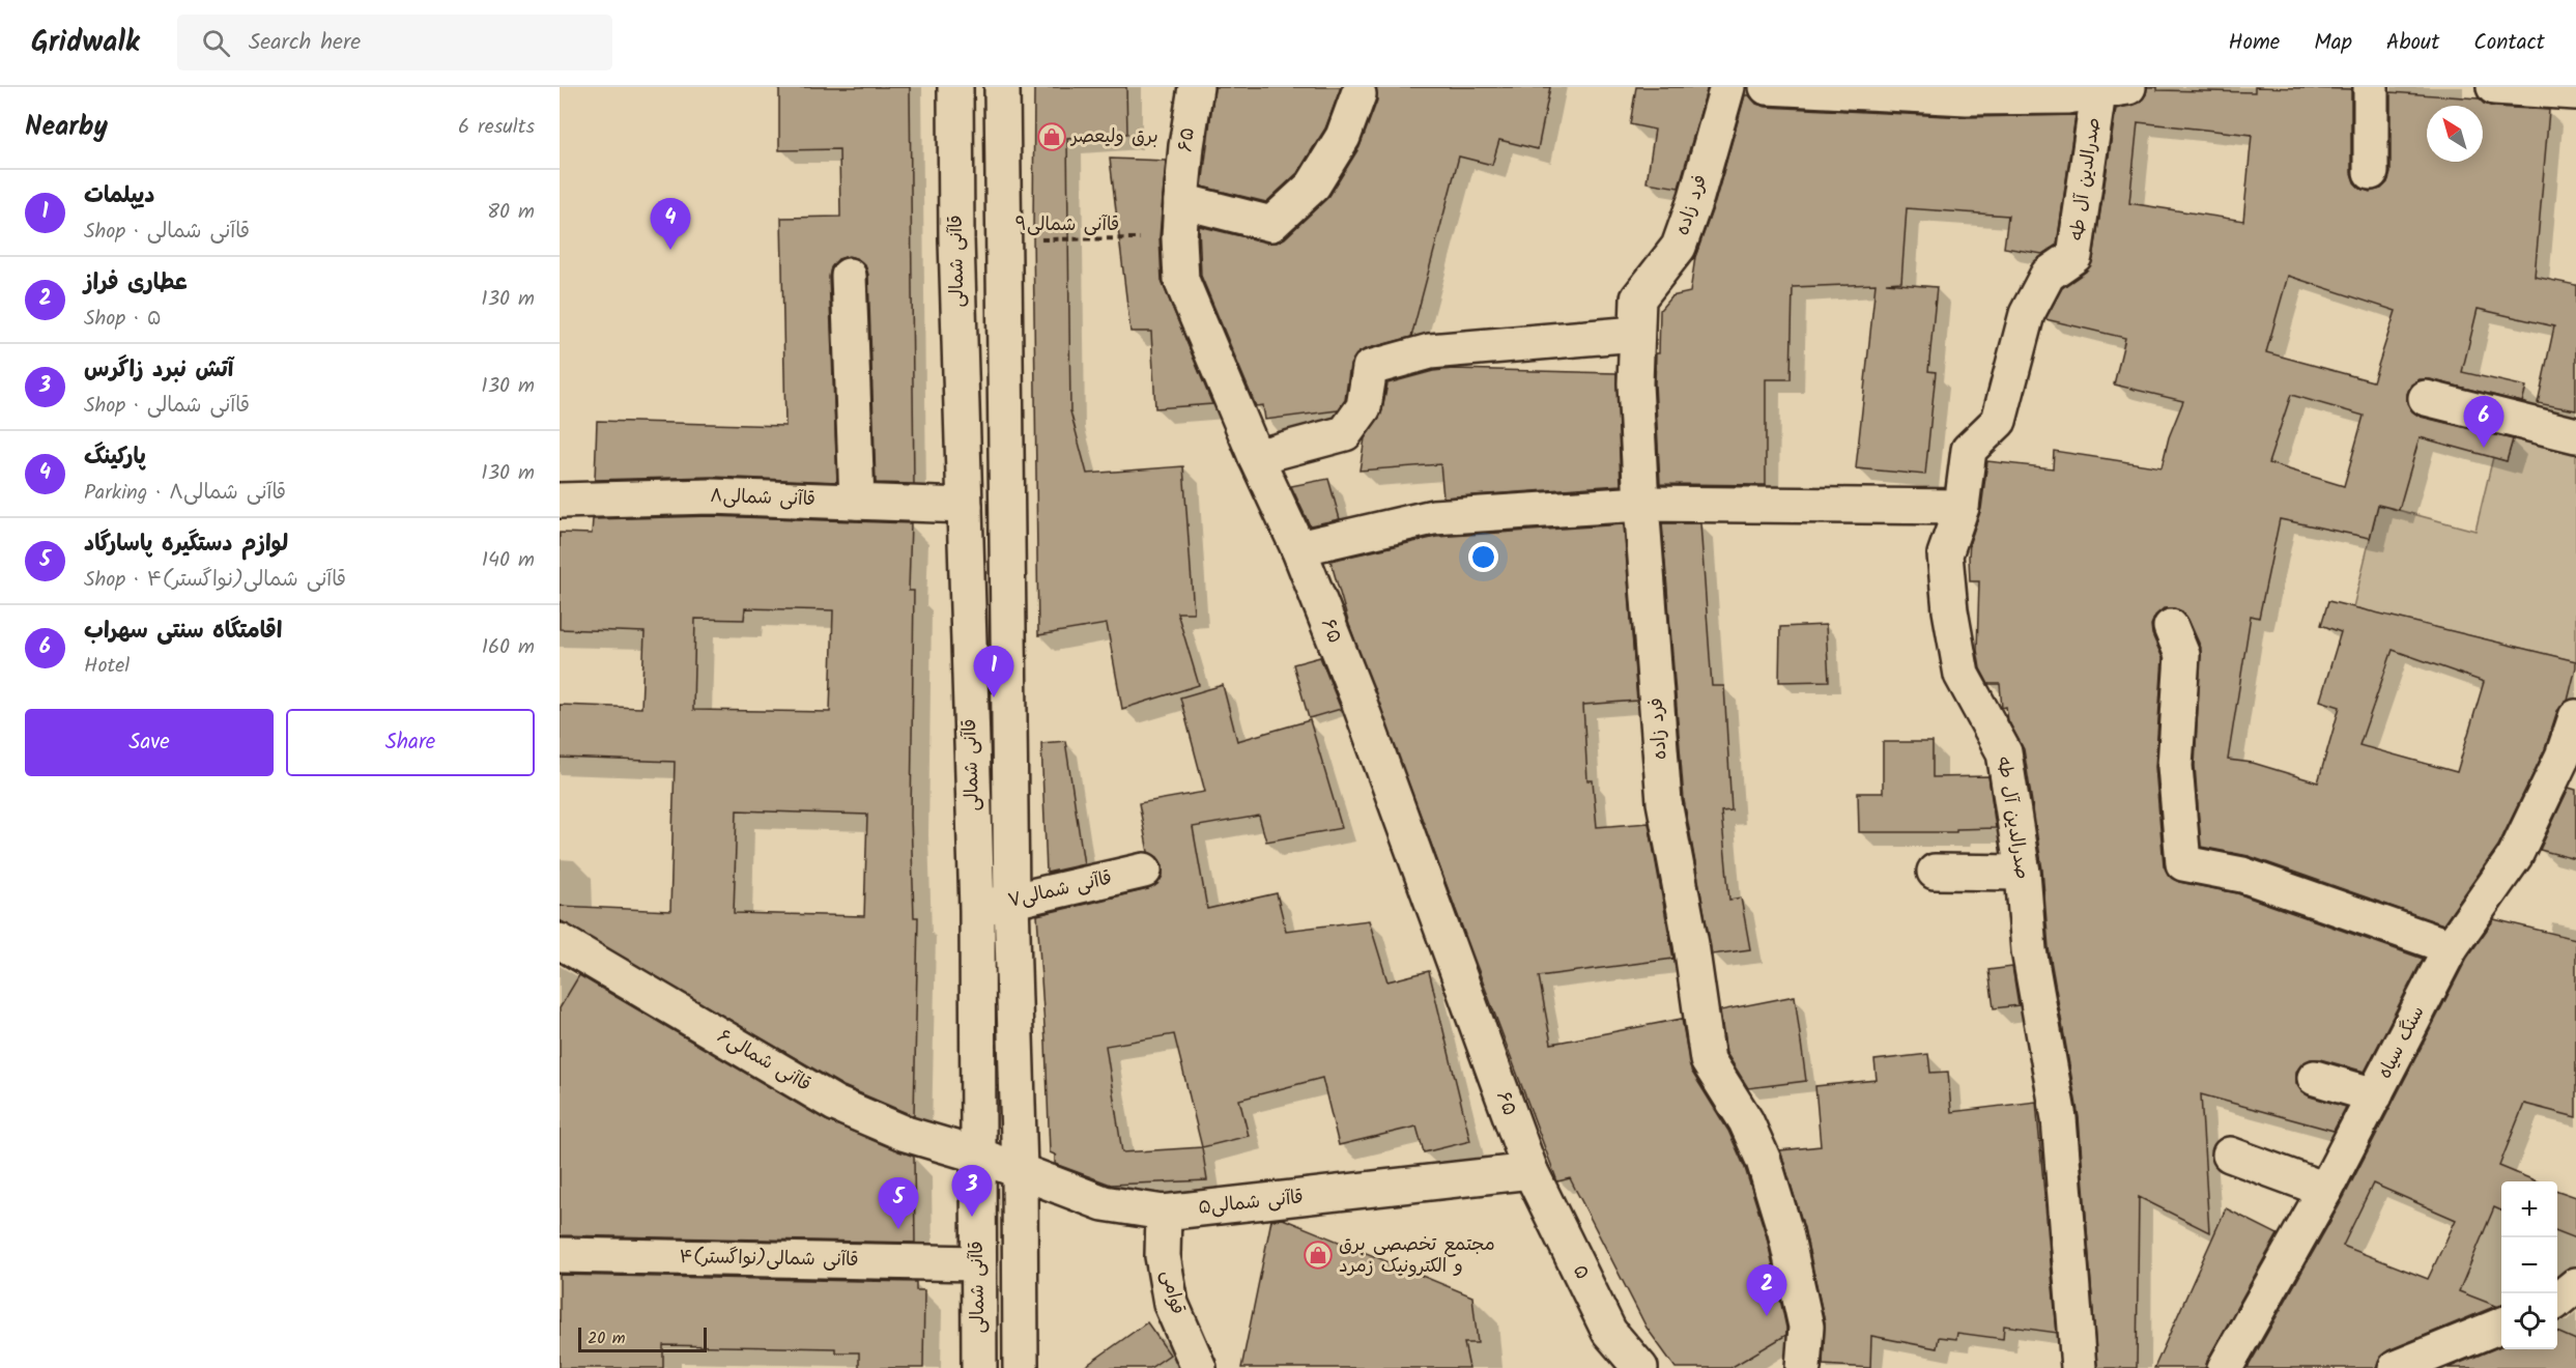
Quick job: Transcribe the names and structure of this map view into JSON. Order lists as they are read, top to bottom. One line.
{"streets":{"street":["۶۵","صدرالدین آل طه","فرد زاده","قاآنی شمالی","قاآنی شمالی۸","قاآنی شمالی۷","سنگ سیاه","قاآنی شمالی۶","قاآنی شمالی۵","۴قاآنی شمالی(نواگستر)","۵","قوامی"],"path":["۹قاآنی شمالی"]},"crossings":[["۶۵","۹قاآنی شمالی"],["۶۵","قاآنی شمالی۵"],["۶۵","۵"],["قاآنی شمالی","قاآنی شمالی۸"],["قاآنی شمالی","قاآنی شمالی۷"],["قاآنی شمالی","قاآنی شمالی۶"],["قاآنی شمالی","قاآنی شمالی۵"],["قاآنی شمالی","۴قاآنی شمالی(نواگستر)"],["قاآنی شمالی۶","قاآنی شمالی۵"],["قاآنی شمالی۵","۵"],["قاآنی شمالی۵","قوامی"]],"places":{"shop":["برق ولیعصر","مجتمع تخصصی برق و الکترونیک زمرد"]},"scale_bar":"20 m","north":"top left","page":{"header":"Gridwalk","search":"Search here","nav":["Home","Map","About","Contact"],"heading":["Nearby","6 results"],"list":[{"mark":"1","name":"دیپلمات","note":"Shop · قاآنی شمالی","value":"80 m"},{"mark":"2","name":"عطاری فراز","note":"Shop · ۵","value":"130 m"},{"mark":"3","name":"آتش نبرد زاگرس","note":"Shop · قاآنی شمالی","value":"130 m"},{"mark":"4","name":"پارکینگ","note":"Parking · قاآنی شمالی۸","value":"130 m"},{"mark":"5","name":"لوازم دستگیره پاسارگاد","note":"Shop · ۴قاآنی شمالی(نواگستر)","value":"140 m"},{"mark":"6","name":"اقامتگاه سنتی سهراب","note":"Hotel","value":"160 m"}],"pins":["4","6","1","3","5","2"],"buttons":["Save","Share"],"map_buttons":["+","−"],"scale":"20 m"}}
